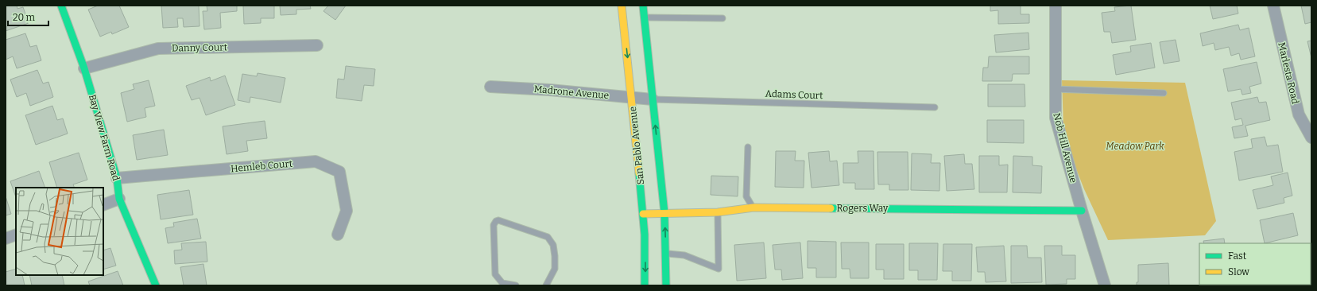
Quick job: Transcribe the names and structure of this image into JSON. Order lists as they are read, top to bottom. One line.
{"streets":{"street":["Danny Court","Marlesta Road","Madrone Avenue","Bay View Farm Road","San Pablo Avenue","Nob Hill Avenue","Hemleb Court","Rogers Way"],"lane":["Adams Court"]},"crossings":[["Danny Court","Bay View Farm Road"],["Madrone Avenue","Adams Court"],["Madrone Avenue","San Pablo Avenue"],["Bay View Farm Road","Hemleb Court"],["San Pablo Avenue","Rogers Way"],["Nob Hill Avenue","Rogers Way"]],"parks":["Meadow Park"],"legend":["Fast","Slow"],"scale_bar":"20 m"}
